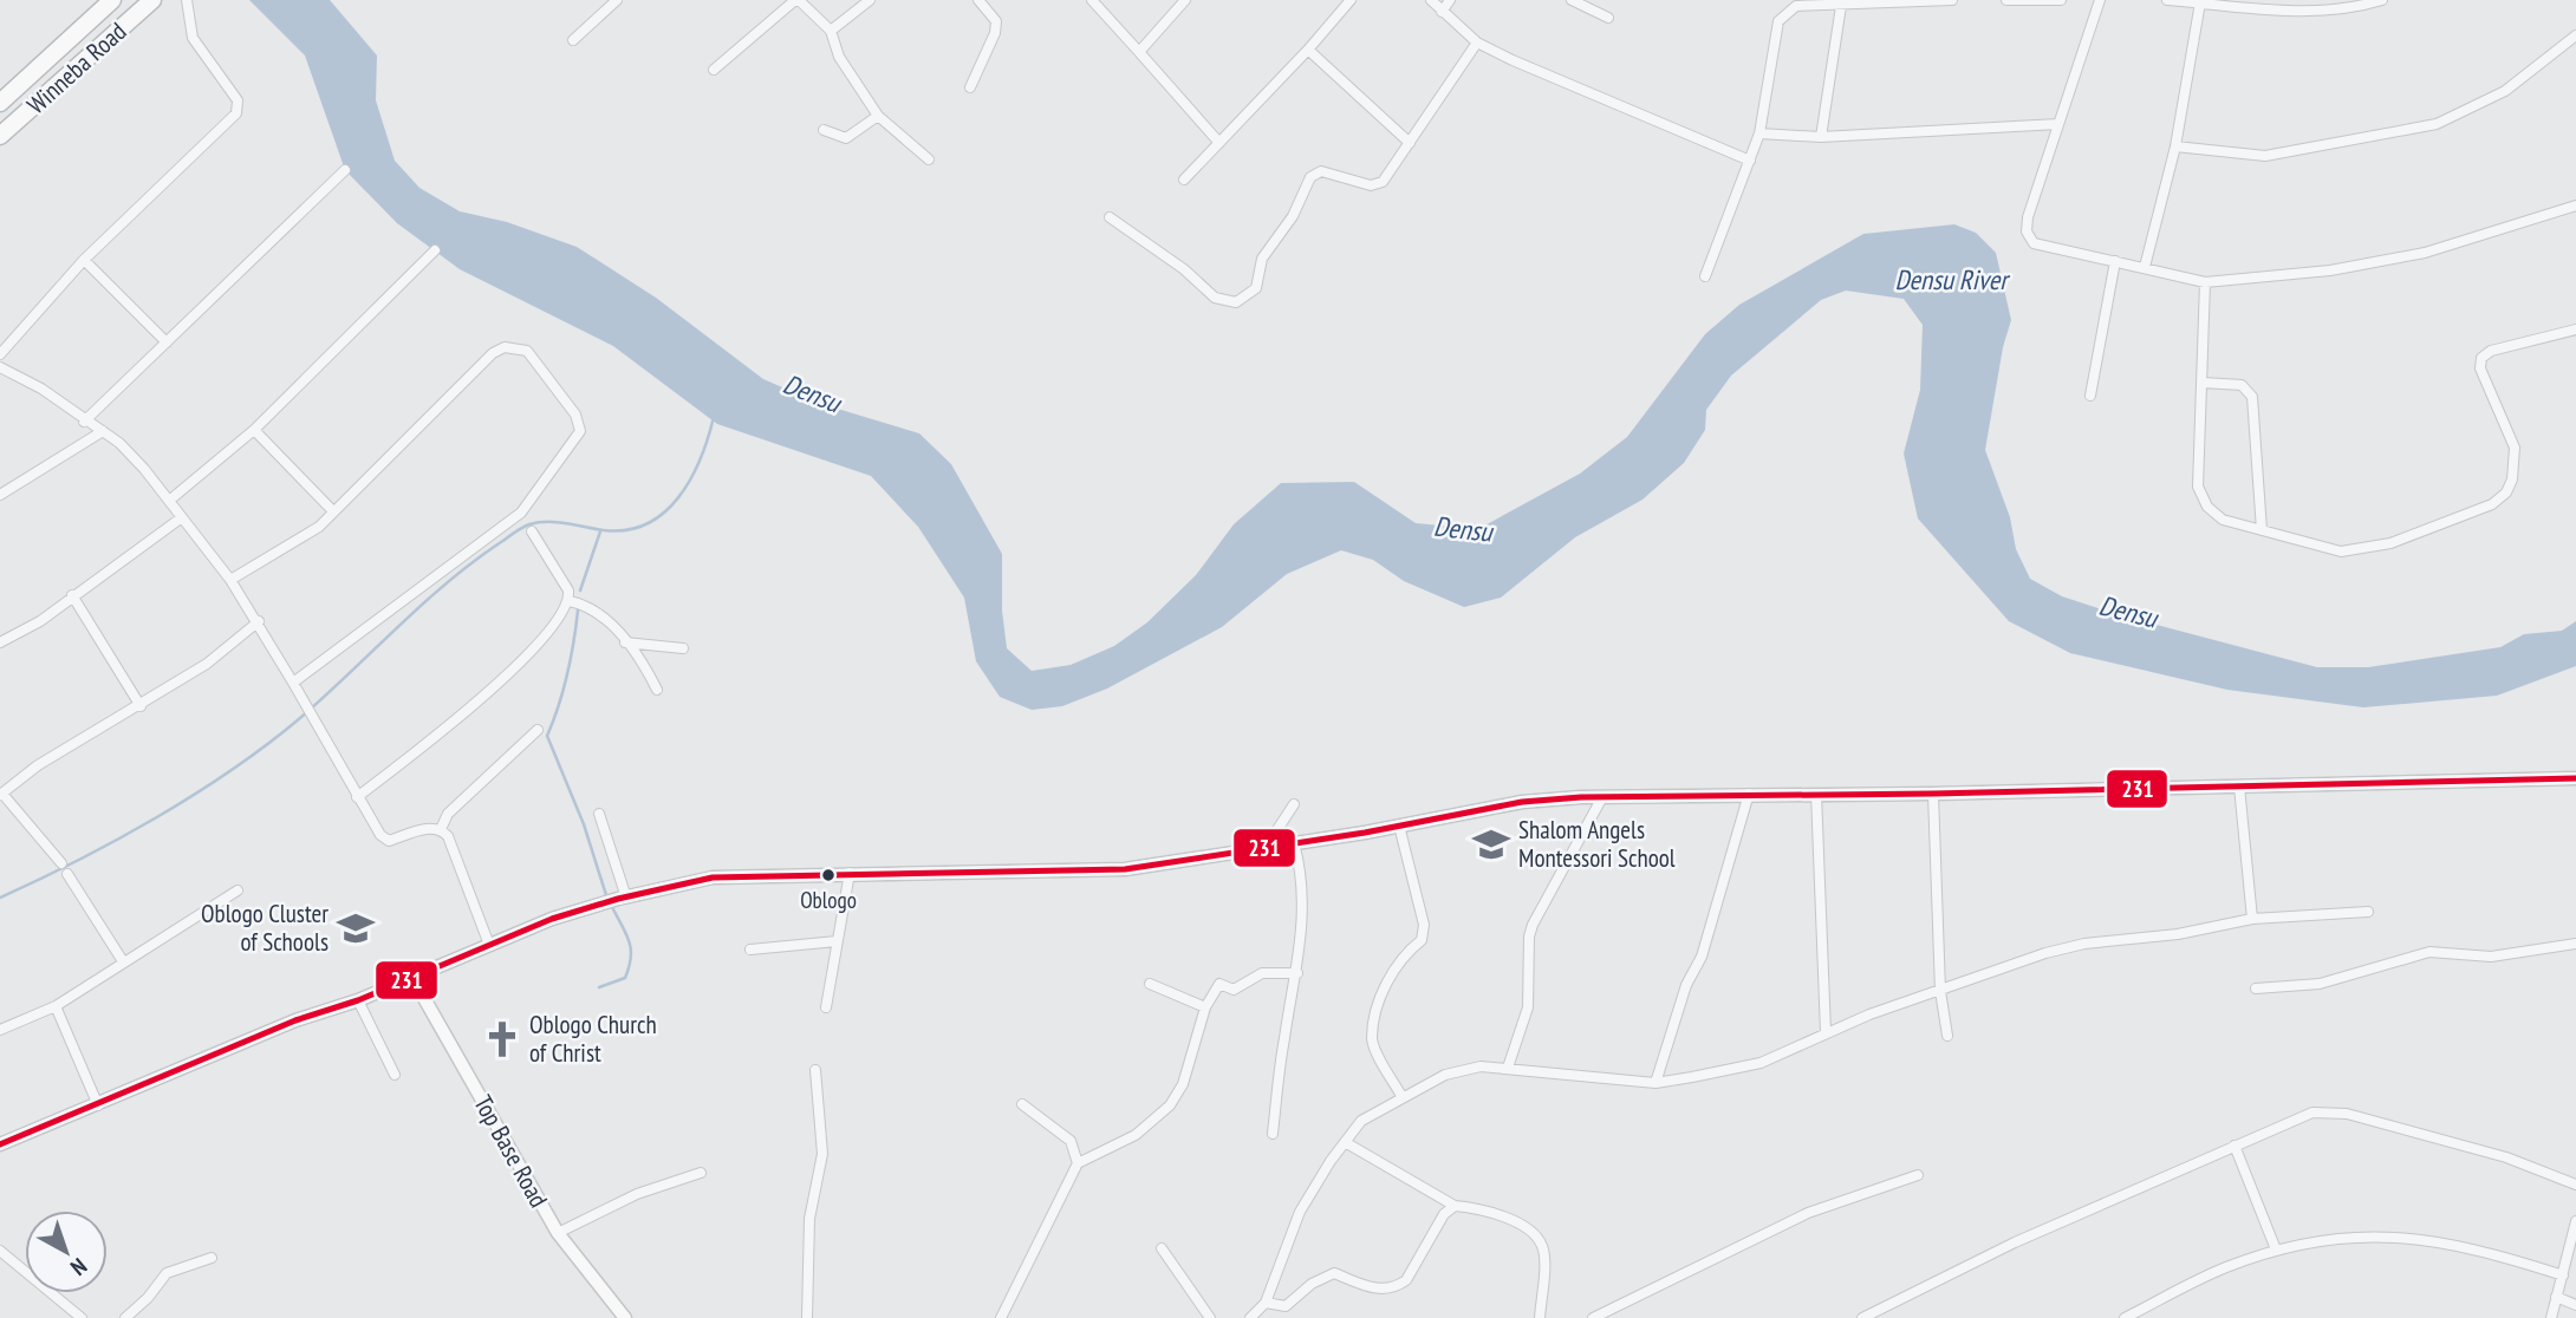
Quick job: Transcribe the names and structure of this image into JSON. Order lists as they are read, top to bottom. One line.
{"streets":{"highway":["Winneba Road"],"street":["Top Base Road"]},"water":["Densu River","Densu"],"places":{"school or university":["Shalom Angels Montessori School","Oblogo Cluster of Schools"],"other":["Oblogo"],"church":["Oblogo Church of Christ"]},"lines":["transit line 231"],"north":"bottom right"}
